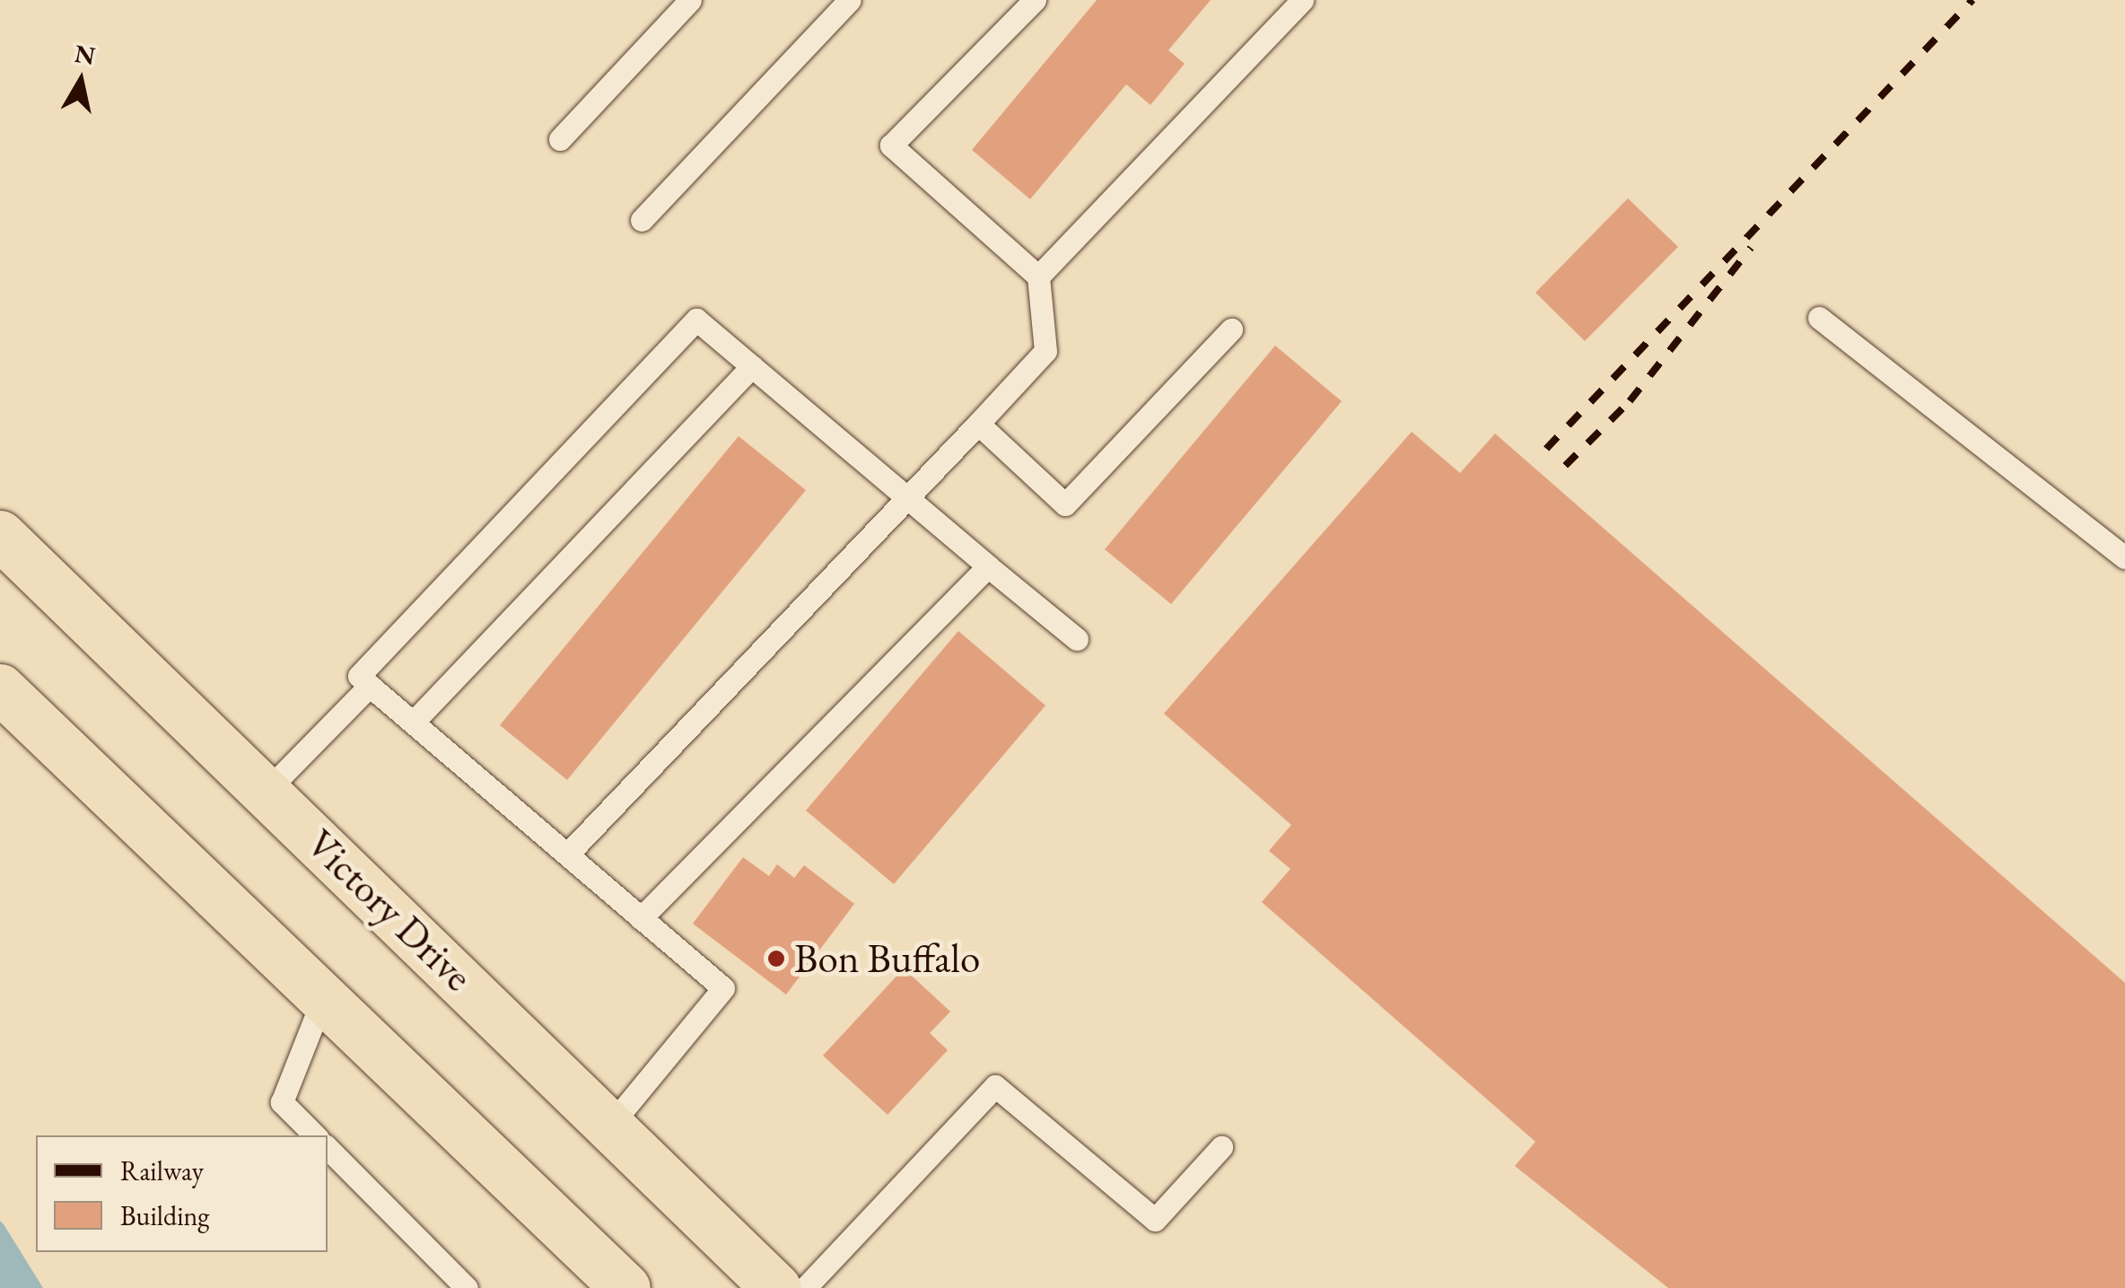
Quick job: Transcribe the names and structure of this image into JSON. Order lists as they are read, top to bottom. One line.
{"streets":{"highway":["Victory Drive"]},"places":["Bon Buffalo"],"legend":["Railway","Building"],"north":"top"}
